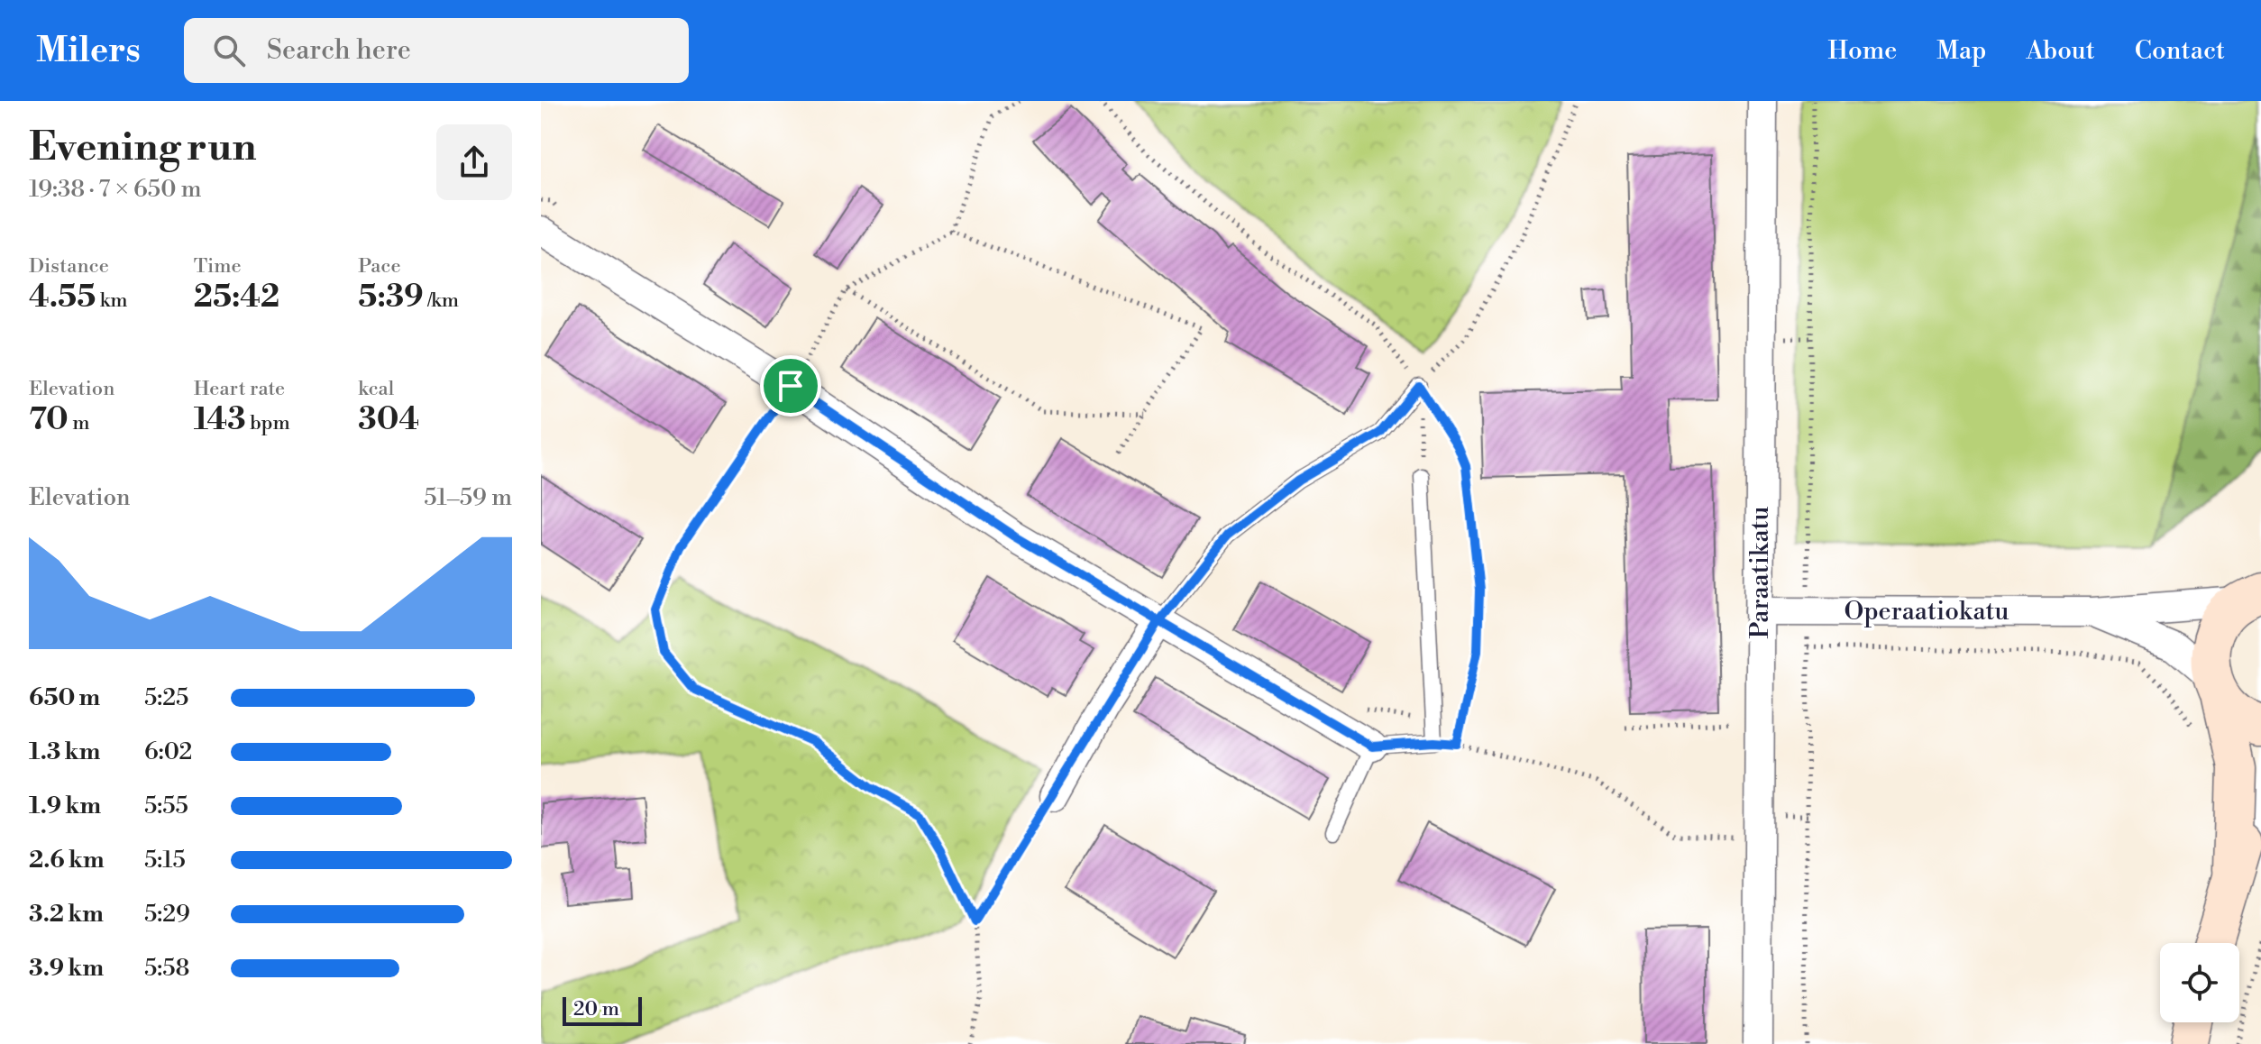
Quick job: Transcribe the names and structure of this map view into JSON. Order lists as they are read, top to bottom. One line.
{"streets":{"street":["Paraatikatu","Operaatiokatu"]},"crossings":[["Paraatikatu","Operaatiokatu"]],"scale_bar":"20 m","page":{"header":"Milers","search":"Search here","nav":["Home","Map","About","Contact"],"heading":["Evening run","19:38 · 7 × 650 m"],"stats":[["Distance","4.55 km"],["Time","25:42"],["Pace","5:39 /km"],["Elevation","70 m"],["Heart rate","143 bpm"],["kcal","304"]],"chart":["Elevation","51–59 m"],"list":[{"name":"650 m","note":"5:25"},{"name":"1.3 km","note":"6:02"},{"name":"1.9 km","note":"5:55"},{"name":"2.6 km","note":"5:15"},{"name":"3.2 km","note":"5:29"},{"name":"3.9 km","note":"5:58"}],"scale":"20 m"}}
